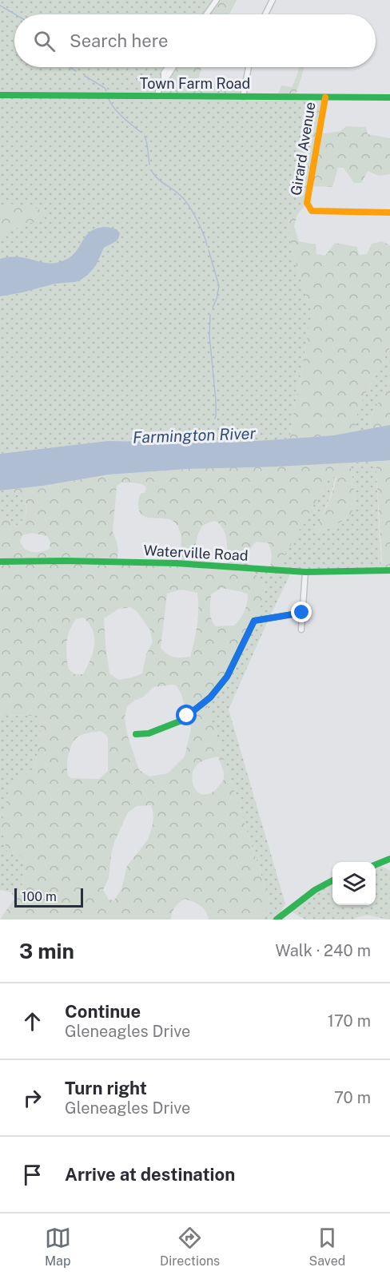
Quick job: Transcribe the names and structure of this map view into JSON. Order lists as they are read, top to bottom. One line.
{"streets":{"main road":["Town Farm Road","Girard Avenue","Waterville Road"]},"crossings":[["Town Farm Road","Girard Avenue"]],"water":["Farmington River"],"scale_bar":"100 m","page":{"search":"Search here","scale":"100 m","heading":["3 min","Walk · 240 m"],"list":[["Continue","Gleneagles Drive","170 m"],["Turn right","Gleneagles Drive","70 m"],"Arrive at destination"],"nav":["Map","Directions","Saved"]}}
